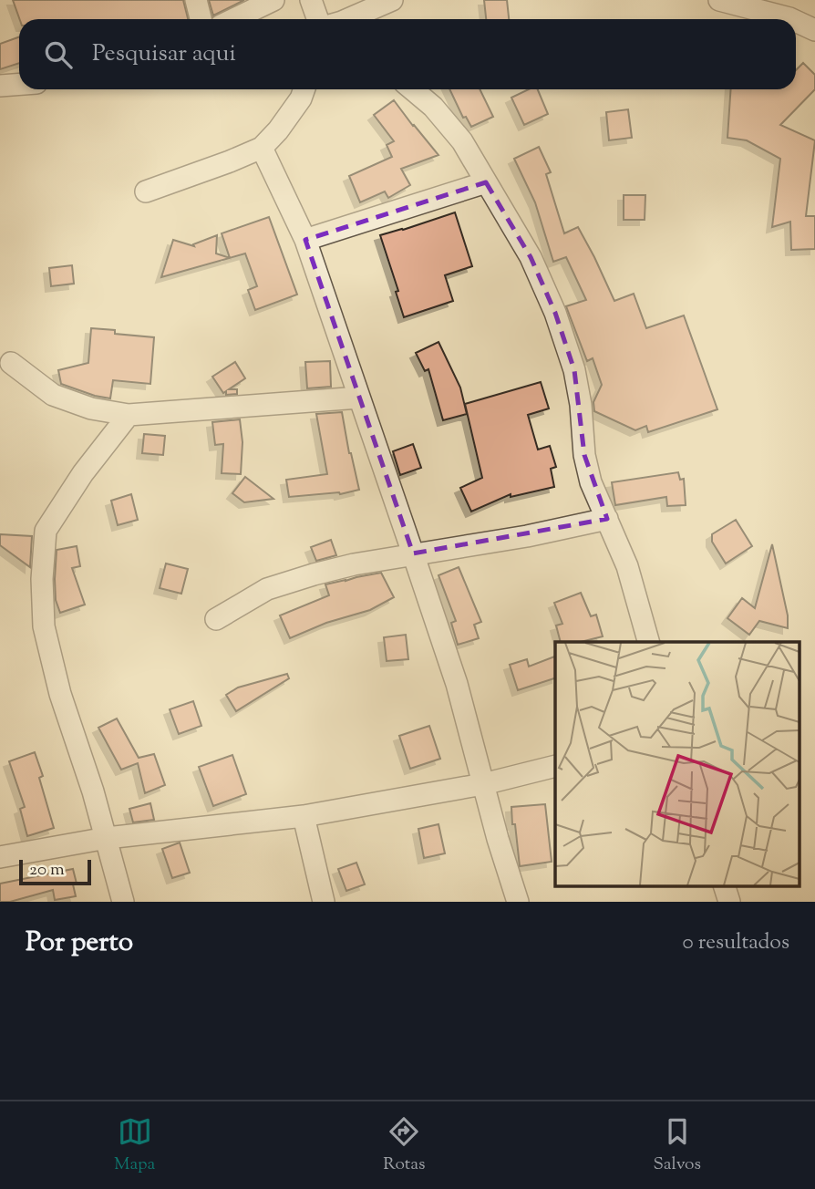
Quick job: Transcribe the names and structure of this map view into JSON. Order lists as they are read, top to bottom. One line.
{"scale_bar":"20 m","page":{"search":"Pesquisar aqui","scale":"20 m","heading":["Por perto","0 resultados"],"nav":["Mapa","Rotas","Salvos"]}}
